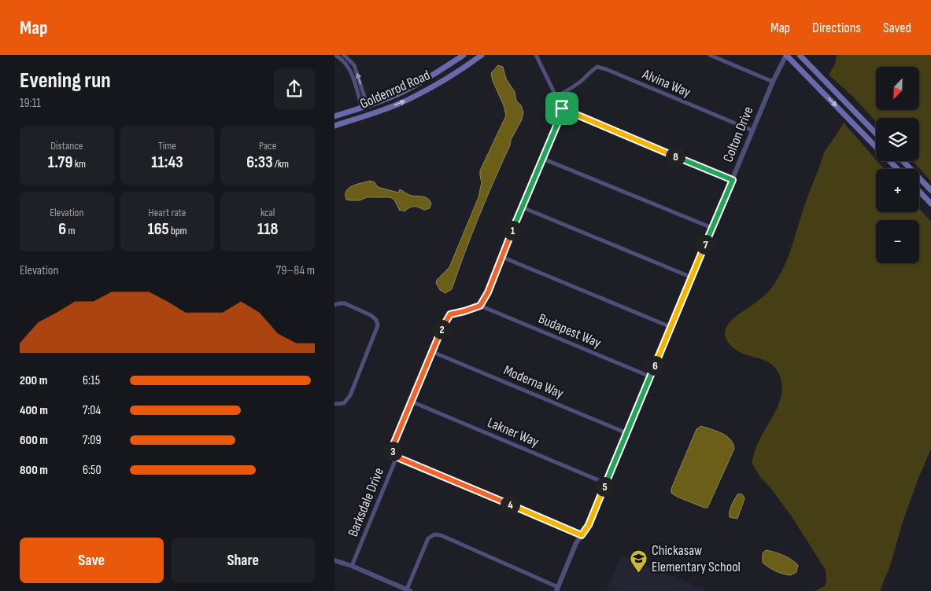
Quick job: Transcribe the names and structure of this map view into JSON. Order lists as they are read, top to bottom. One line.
{"streets":{"main road":["Goldenrod Road"],"street":["Alvina Way","Colton Drive","Budapest Way","Moderna Way","Lakner Way","Barksdale Drive"]},"crossings":[["Alvina Way","Colton Drive"],["Colton Drive","Budapest Way"],["Colton Drive","Moderna Way"],["Colton Drive","Lakner Way"],["Budapest Way","Barksdale Drive"],["Moderna Way","Barksdale Drive"],["Lakner Way","Barksdale Drive"]],"places":{"school or university":["Chickasaw Elementary School"]},"north":"bottom left","page":{"header":"Map","nav":["Map","Directions","Saved"],"heading":["Evening run","19:11"],"map_buttons":["+","−"],"stats":[["Distance","1.79 km"],["Time","11:43"],["Pace","6:33 /km"],["Elevation","6 m"],["Heart rate","165 bpm"],["kcal","118"]],"pins":["8","1","7","2","6","3","5","4"],"chart":["Elevation","79–84 m"],"list":[{"name":"200 m","note":"6:15"},{"name":"400 m","note":"7:04"},{"name":"600 m","note":"7:09"},{"name":"800 m","note":"6:50"}],"buttons":["Save","Share"]}}
